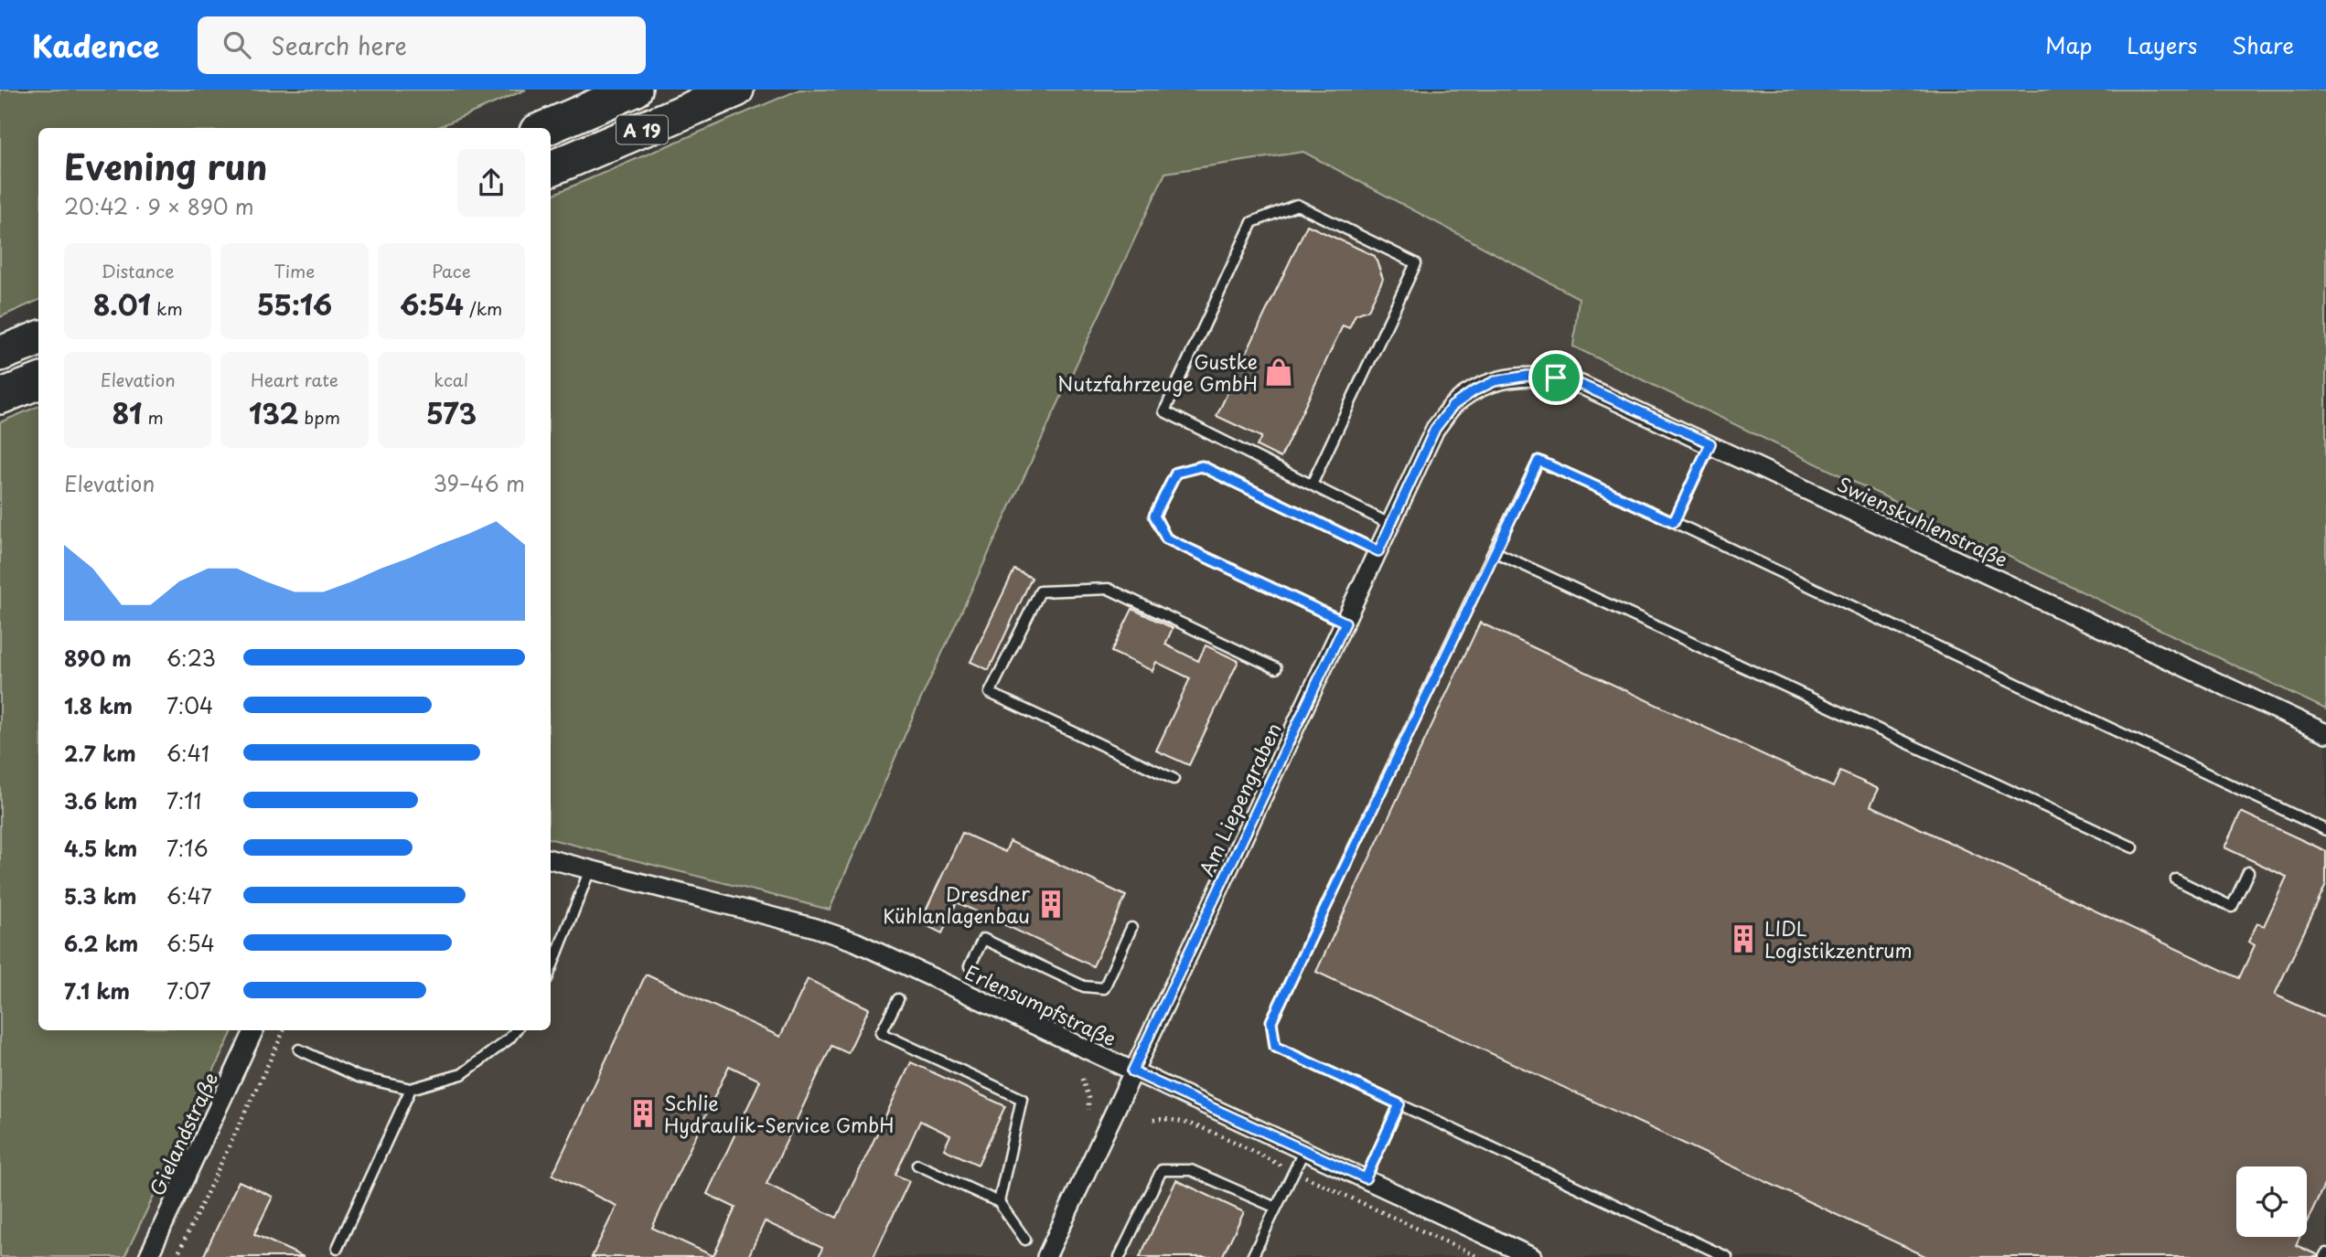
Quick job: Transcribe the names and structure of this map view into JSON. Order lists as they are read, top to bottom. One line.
{"streets":{"highway":["A 19"],"street":["Swienskuhlenstraße","Am Liepengraben","Erlensumpfstraße","Gielandstraße"]},"crossings":[["Swienskuhlenstraße","Am Liepengraben"],["Am Liepengraben","Erlensumpfstraße"]],"places":{"shop":["Gustke Nutzfahrzeuge GmbH"],"building":["Dresdner Kühlanlagenbau","LIDL Logistikzentrum","Schlie Hydraulik-Service GmbH"]},"page":{"header":"Kadence","search":"Search here","nav":["Map","Layers","Share"],"heading":["Evening run","20:42 · 9 × 890 m"],"stats":[["Distance","8.01 km"],["Time","55:16"],["Pace","6:54 /km"],["Elevation","81 m"],["Heart rate","132 bpm"],["kcal","573"]],"chart":["Elevation","39–46 m"],"list":[{"name":"890 m","note":"6:23"},{"name":"1.8 km","note":"7:04"},{"name":"2.7 km","note":"6:41"},{"name":"3.6 km","note":"7:11"},{"name":"4.5 km","note":"7:16"},{"name":"5.3 km","note":"6:47"},{"name":"6.2 km","note":"6:54"},{"name":"7.1 km","note":"7:07"}]}}
